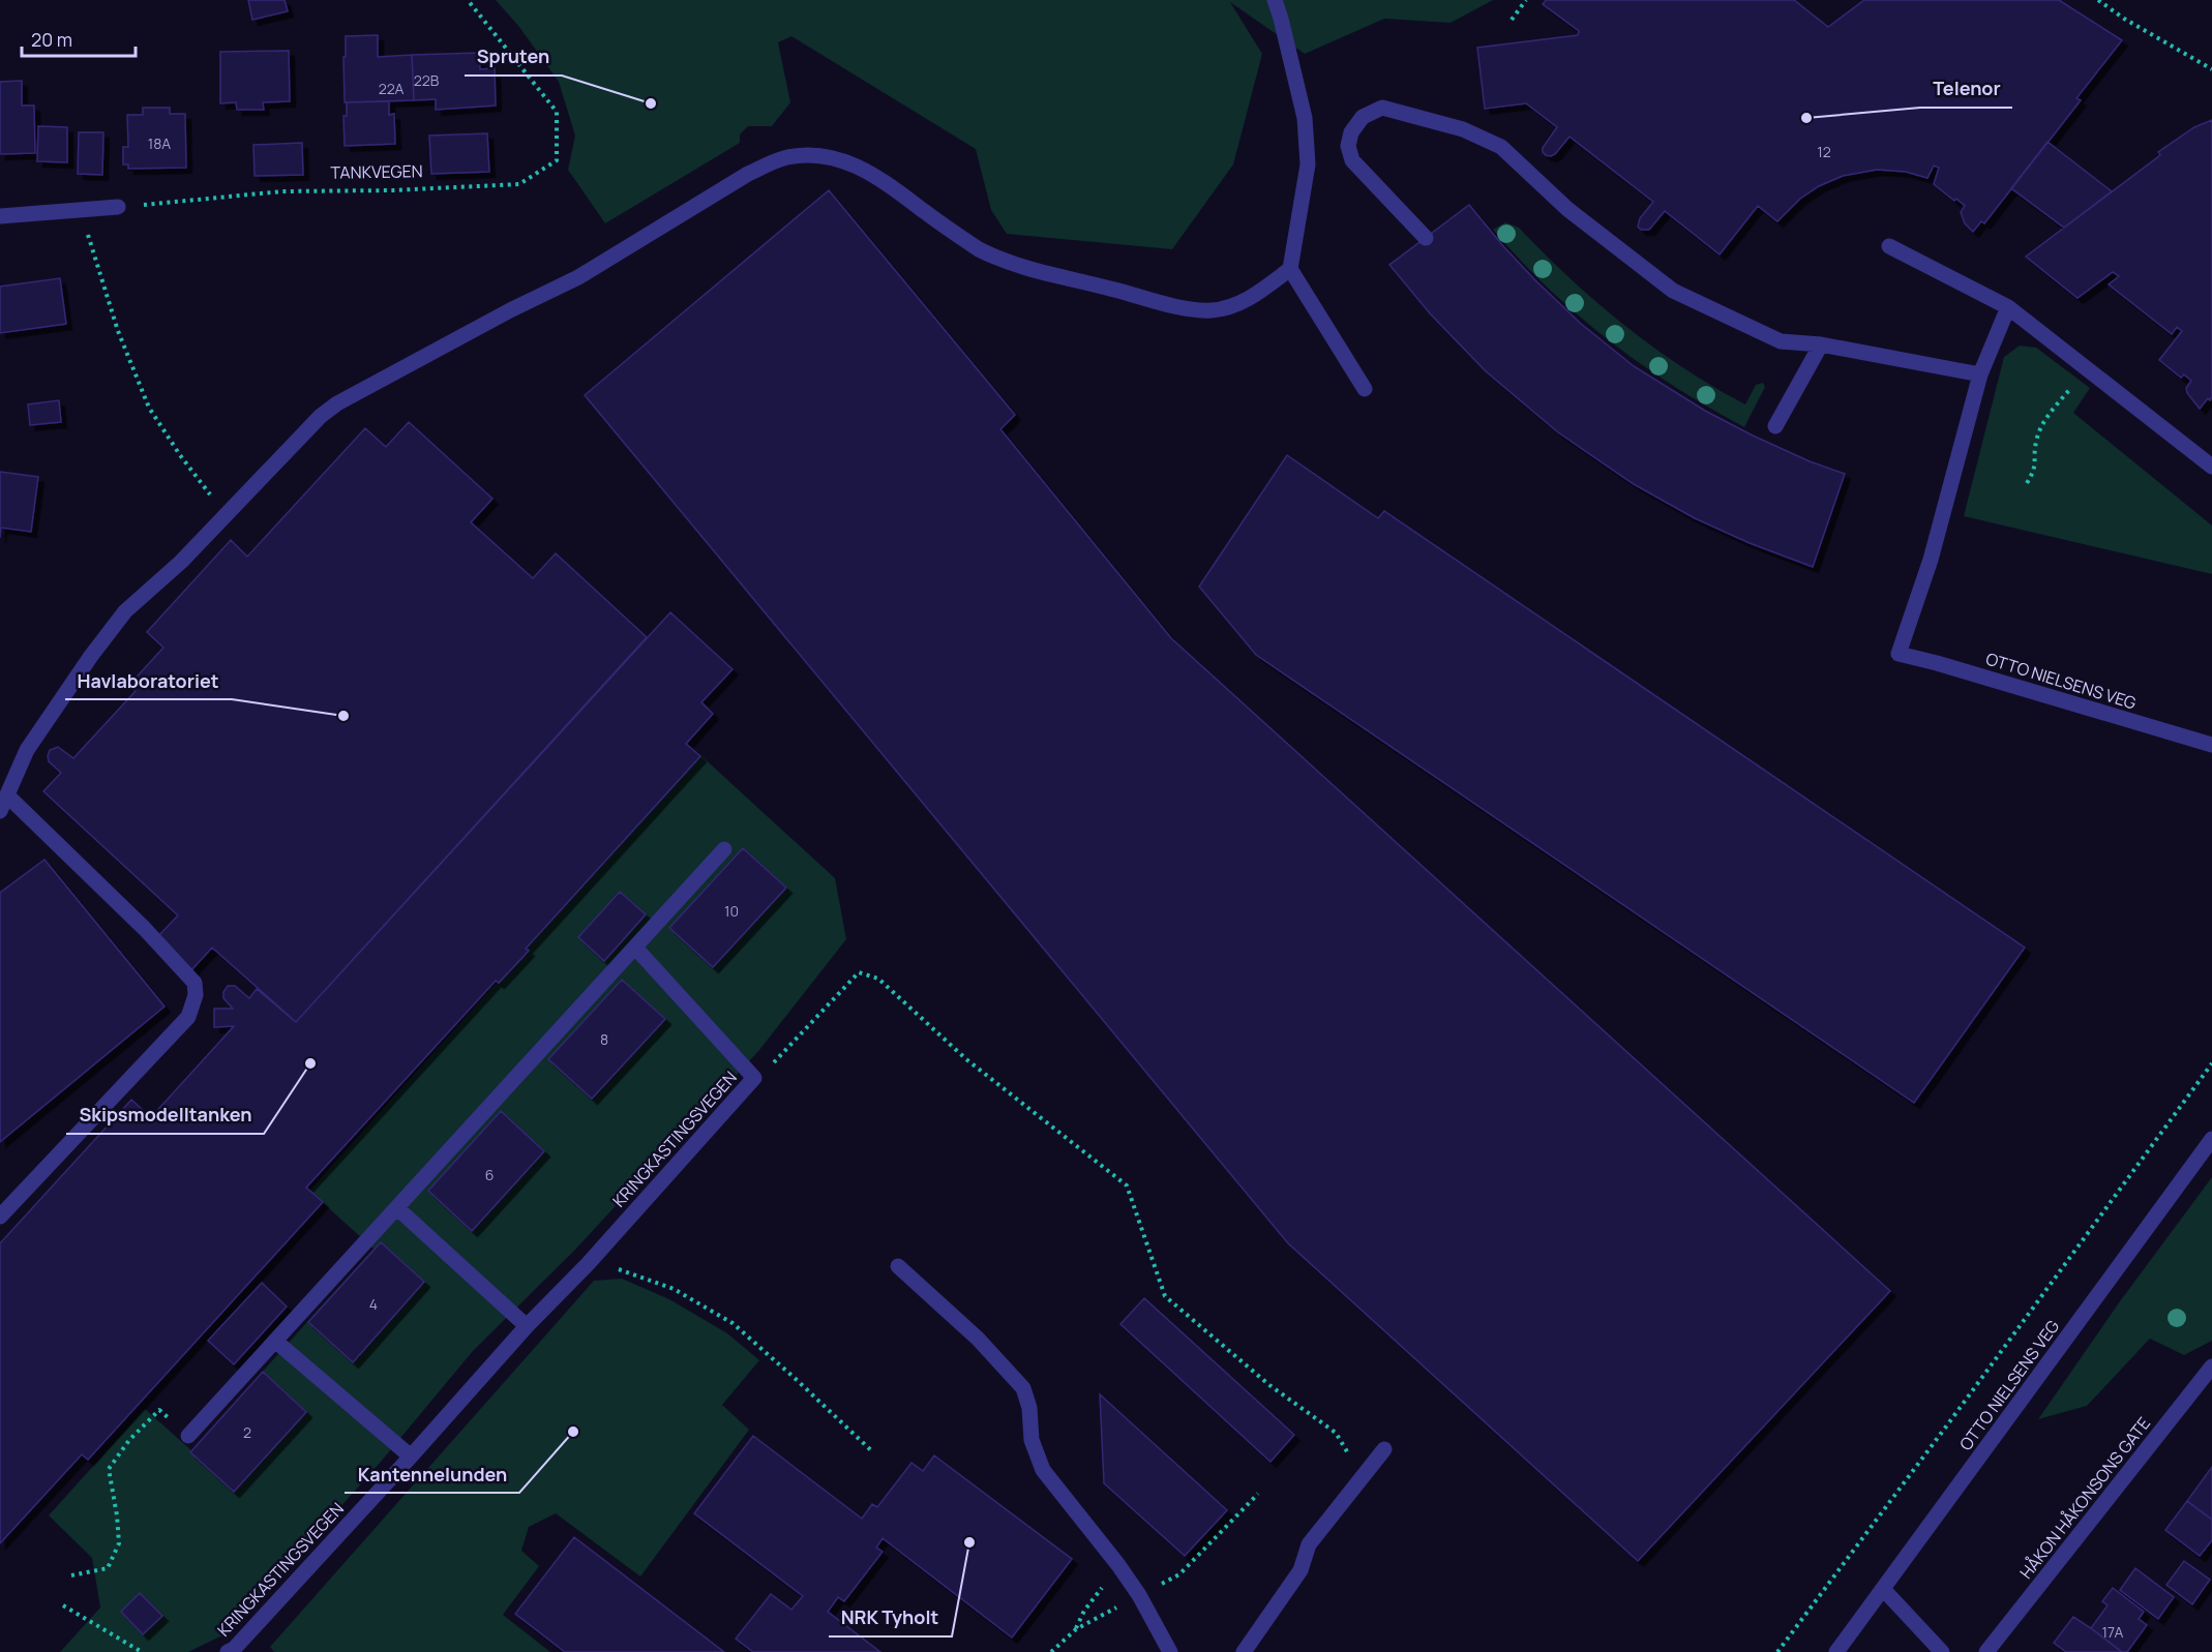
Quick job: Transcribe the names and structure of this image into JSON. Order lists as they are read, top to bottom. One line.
{"streets":{"street":["OTTO NIELSENS VEG","KRINGKASTINGSVEGEN","HÅKON HÅKONSONS GATE"],"path":["TANKVEGEN"]},"places":["Spruten","Telenor","Havlaboratoriet","Skipsmodelltanken","Kantennelunden","NRK Tyholt"],"house_numbers":["22B","22A","18A","12","10","8","6","4","2","17A"],"scale_bar":"20 m"}
